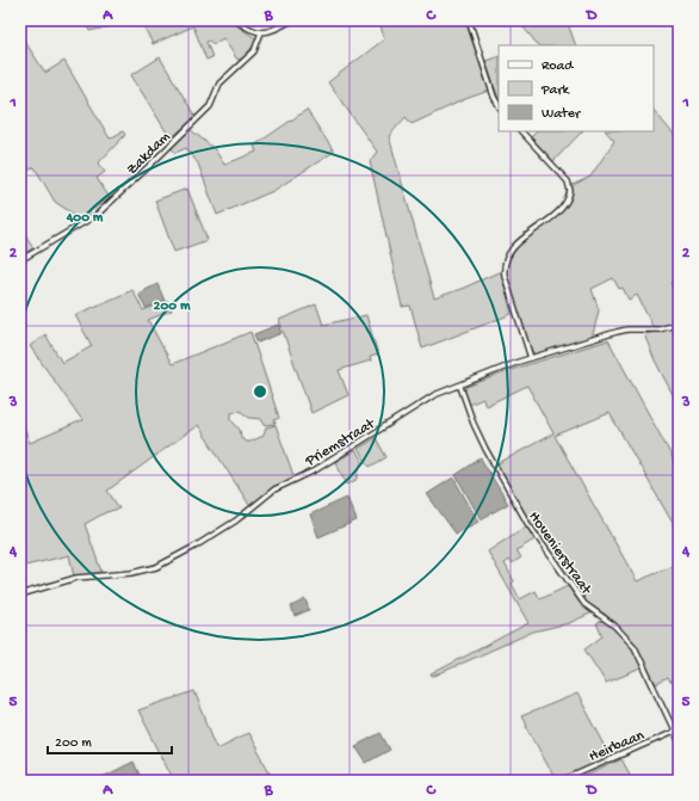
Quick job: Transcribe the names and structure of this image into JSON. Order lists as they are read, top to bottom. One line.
{"streets":{"street":["Zakdam","Priemstraat","Hovenierstraat","Heirbaan"]},"crossings":[["Priemstraat","Hovenierstraat"],["Hovenierstraat","Heirbaan"]],"legend":["Road","Park","Water"],"scale_bar":"200 m","grid":{"columns":["A","B","C","D"],"rows":["1","2","3","4","5"]},"rings":["400 m","200 m"]}
